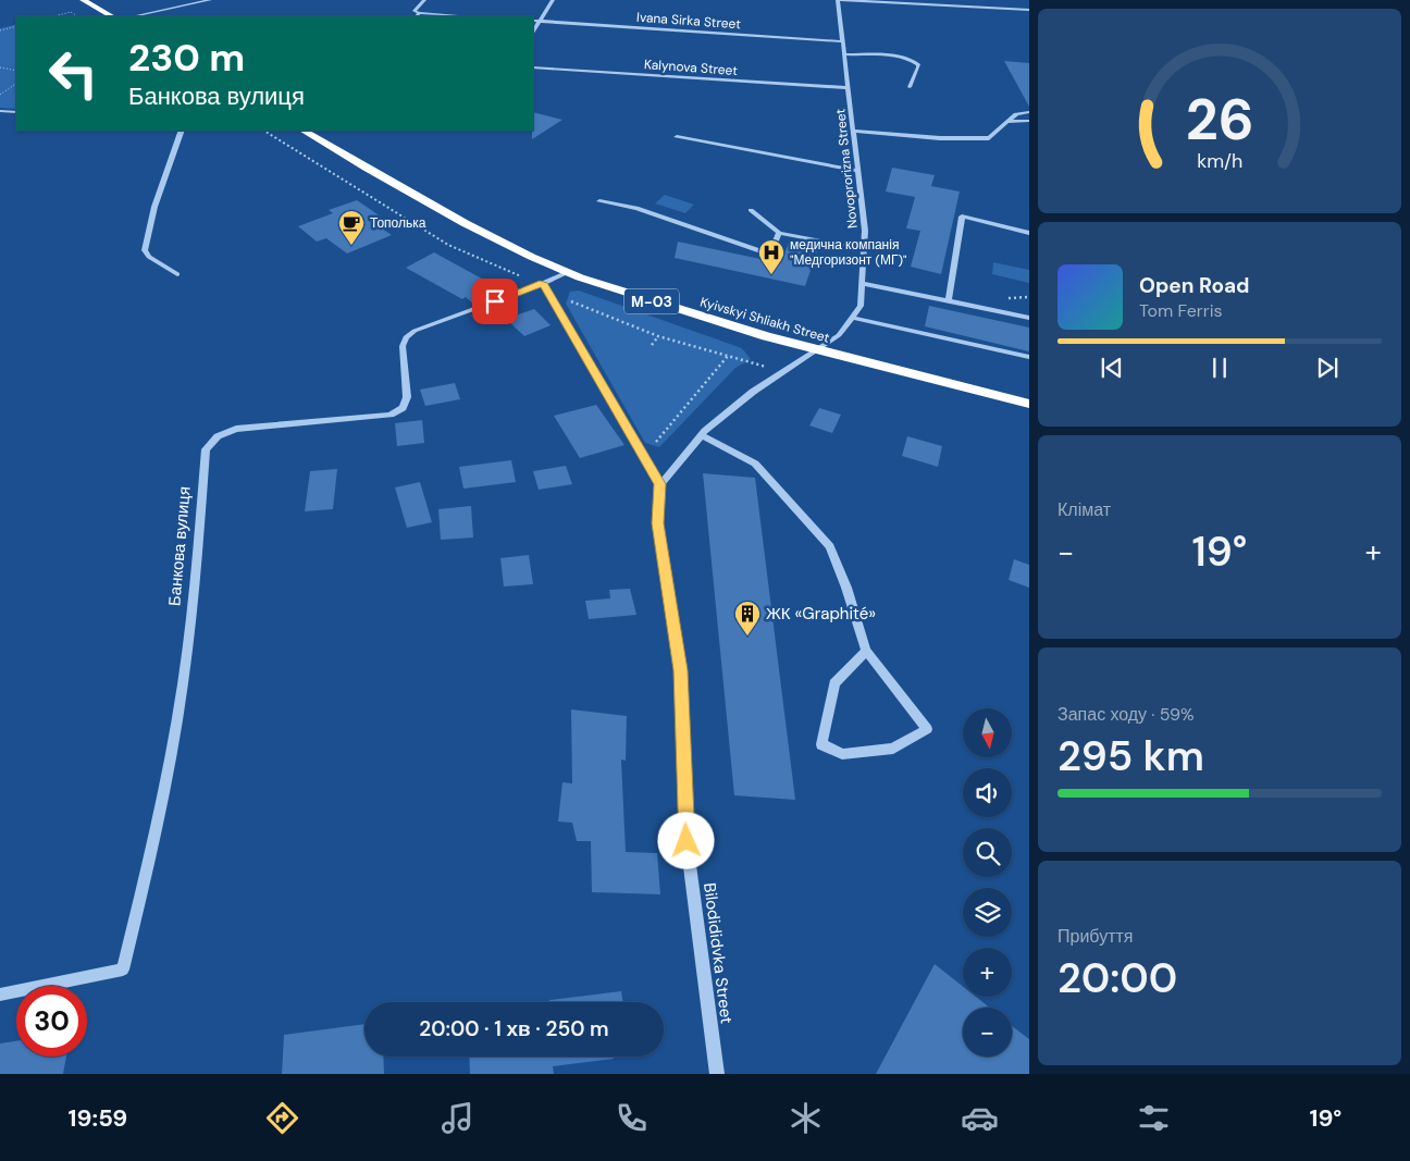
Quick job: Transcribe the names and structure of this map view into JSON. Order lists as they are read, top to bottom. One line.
{"streets":{"highway":["М-03","Kyivskyi Shliakh Street"],"street":["Ivana Sirka Street","Kalynova Street","Novoprorizna Street","Банкова вулиця","Bilodididvka Street"]},"crossings":[["Ivana Sirka Street","Novoprorizna Street"],["Kalynova Street","Novoprorizna Street"],["Novoprorizna Street","Kyivskyi Shliakh Street"],["Novoprorizna Street","Bilodididvka Street"],["Kyivskyi Shliakh Street","Банкова вулиця"]],"places":{"cafe":["Тополька"],"hospital":["медична компанія \"Медгоризонт (МГ)\""],"building":["ЖК «Graphité»"]},"north":"bottom","page":{"turn":["230 m","Банкова вулиця"],"song":["Open Road","Tom Ferris"],"tile":["Клімат",["Запас ходу · 59%","295 km"],["Прибуття","20:00"]],"heat":["−","19°","+"],"map_buttons":["+","−"],"limit":"30","trip":"20:00 · 1 хв · 250 m","tabs":["19:59","19°"],"gauge":["26","km/h"]}}
